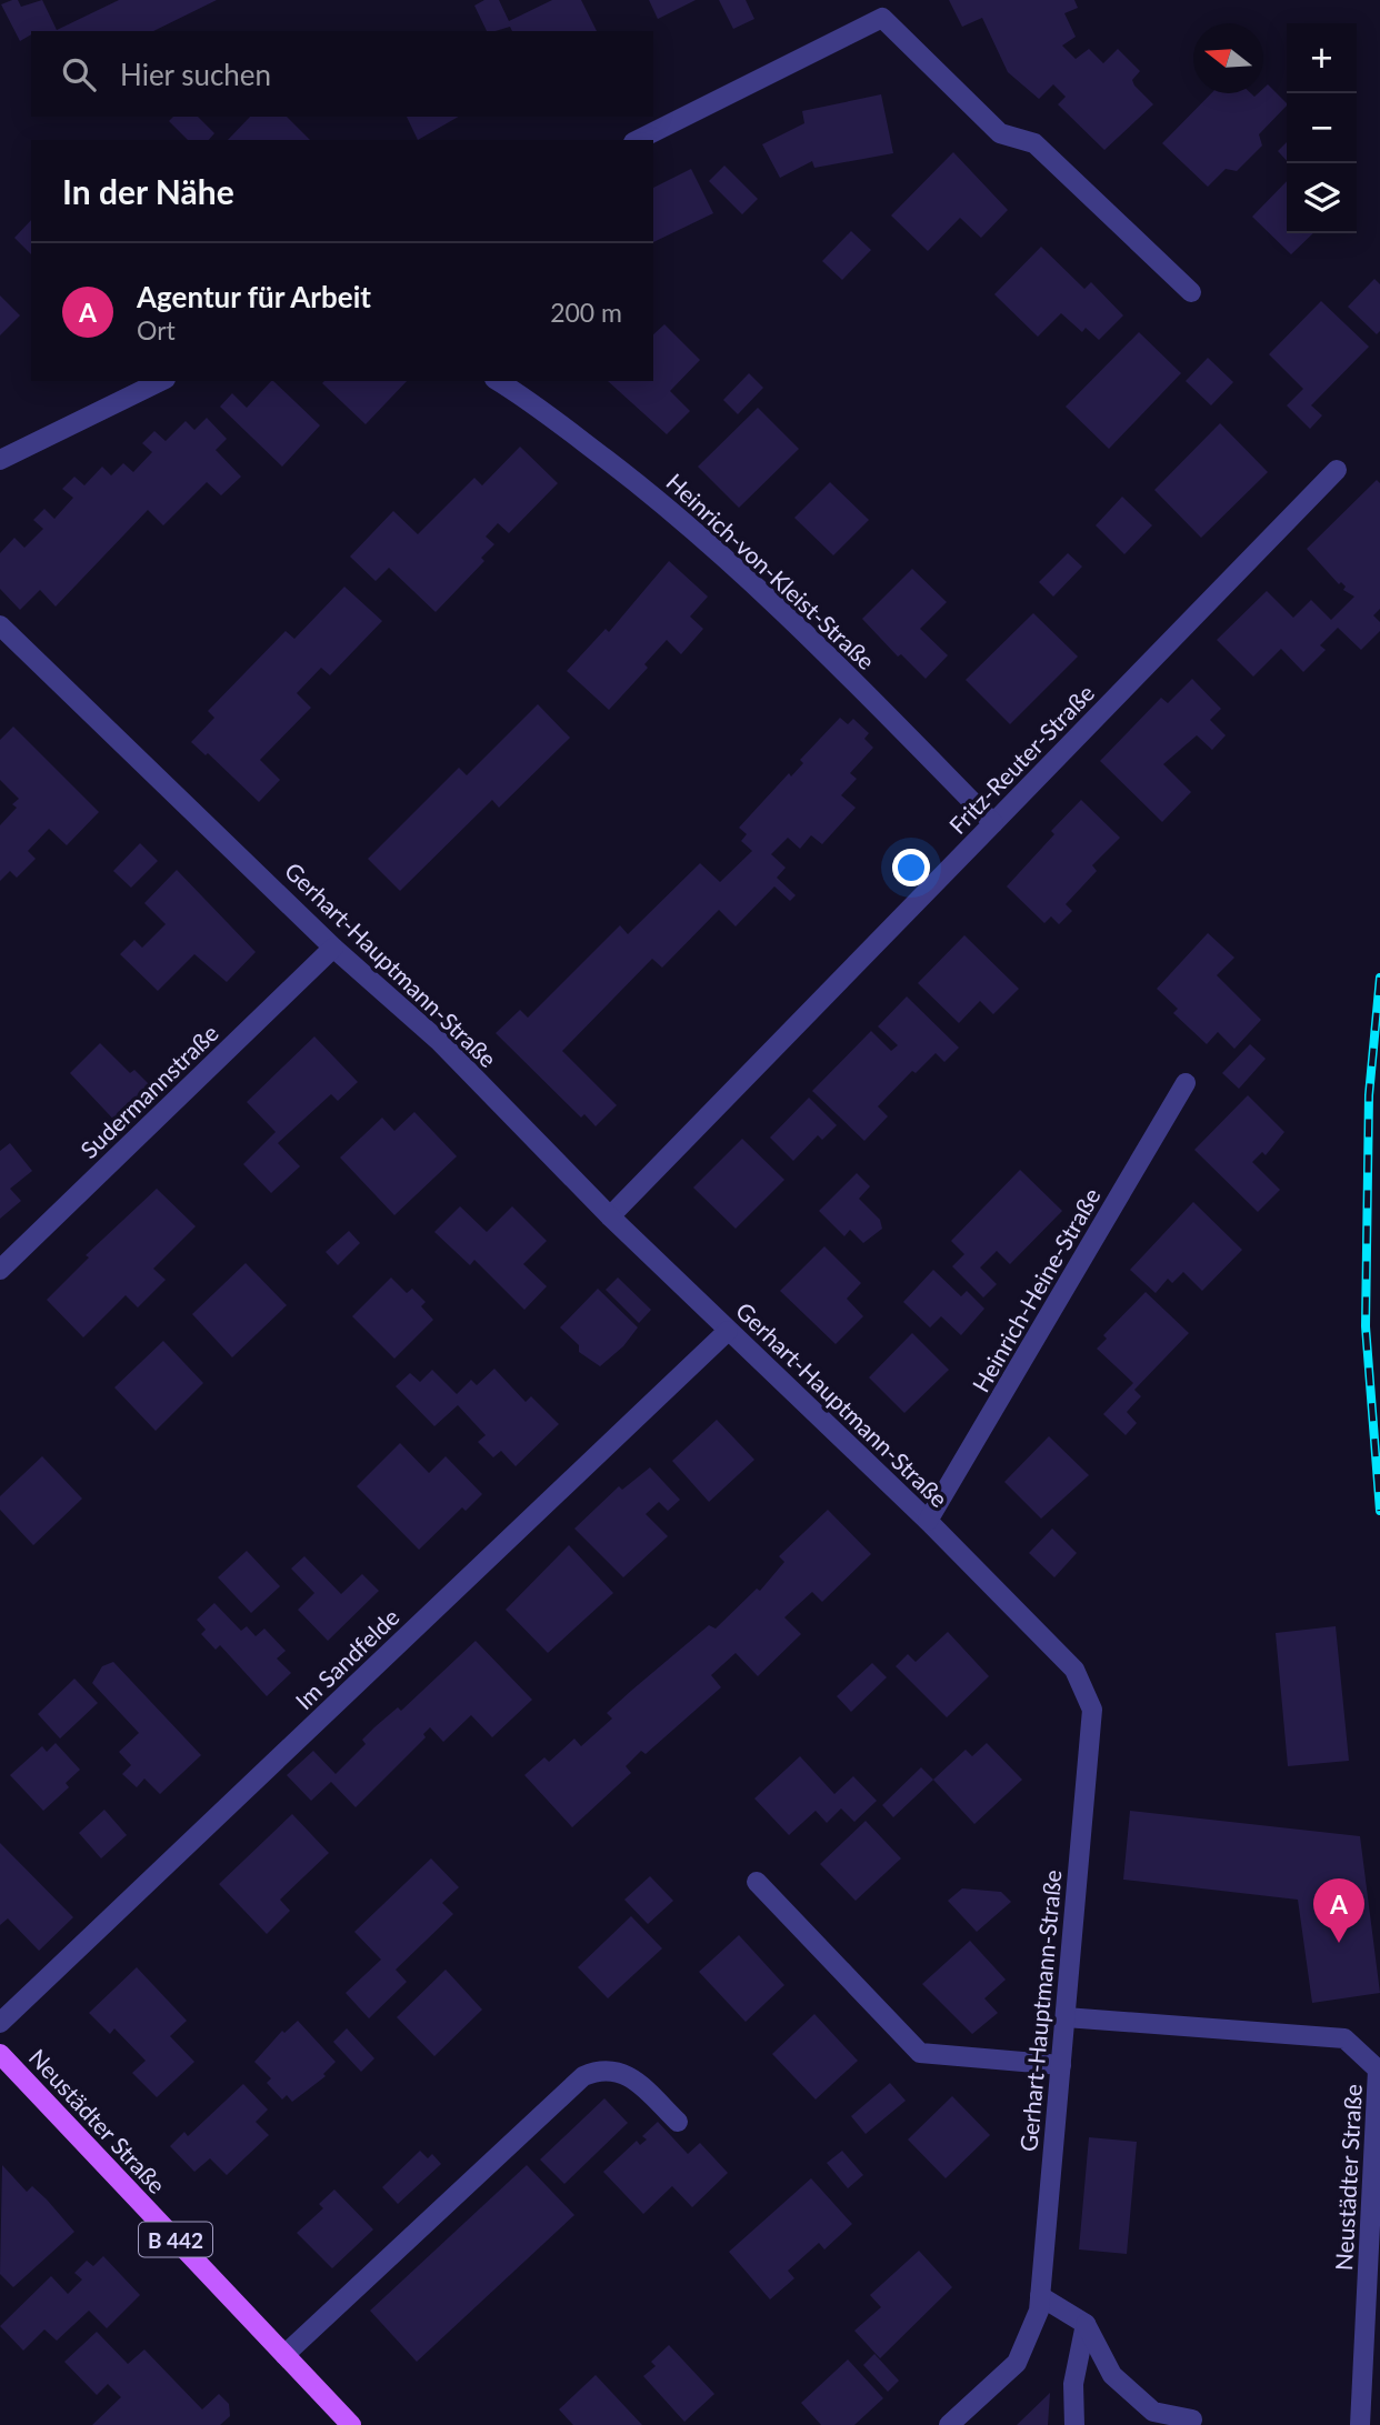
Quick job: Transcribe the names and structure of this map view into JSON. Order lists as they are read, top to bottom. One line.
{"streets":{"main road":["Neustädter Straße","B 442"],"street":["Heinrich-von-Kleist-Straße","Fritz-Reuter-Straße","Gerhart-Hauptmann-Straße","Sudermannstraße","Heinrich-Heine-Straße","Im Sandfelde"]},"crossings":[["Heinrich-von-Kleist-Straße","Fritz-Reuter-Straße"],["Fritz-Reuter-Straße","Gerhart-Hauptmann-Straße"],["Gerhart-Hauptmann-Straße","Sudermannstraße"],["Gerhart-Hauptmann-Straße","Heinrich-Heine-Straße"],["Gerhart-Hauptmann-Straße","Im Sandfelde"],["Gerhart-Hauptmann-Straße","Neustädter Straße"]],"north":"left","page":{"map_buttons":["+","−"],"search":"Hier suchen","heading":"In der Nähe","list":[{"mark":"A","name":"Agentur für Arbeit","note":"Ort","value":"200 m"}],"pins":"A"}}
